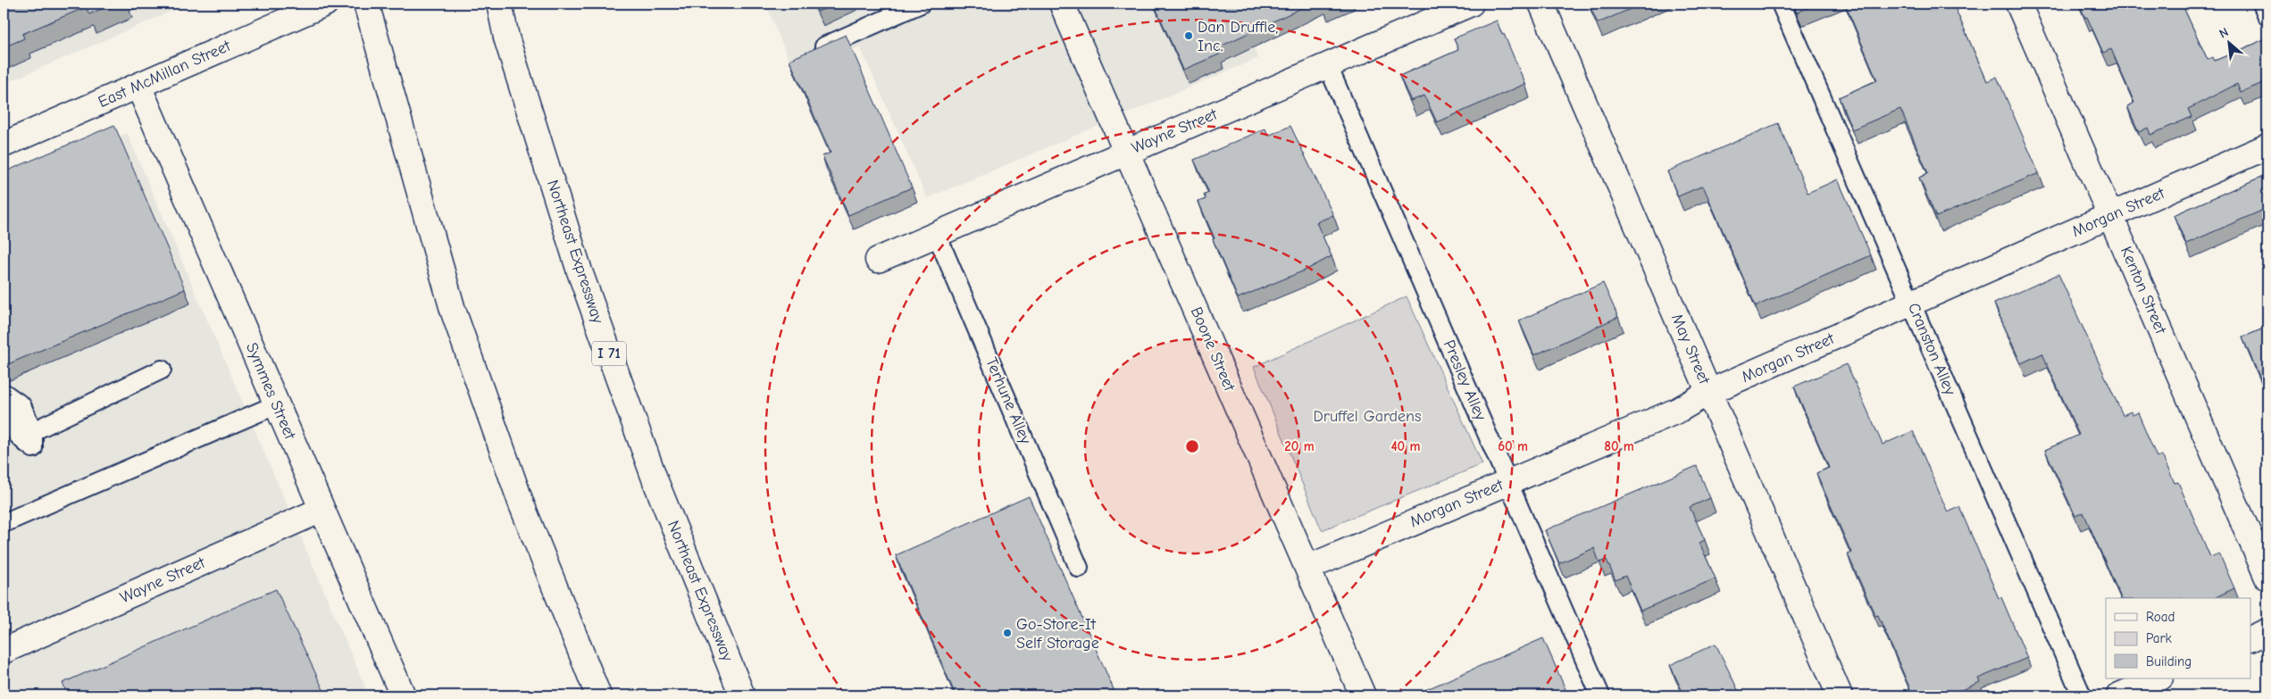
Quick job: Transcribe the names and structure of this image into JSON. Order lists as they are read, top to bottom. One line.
{"streets":{"main road":["East McMillan Street","Wayne Street","Morgan Street","Northeast Expressway","Kenton Street","Boone Street","May Street","I 71","Symmes Street"],"lane":["Cranston Alley","Presley Alley","Terhune Alley"]},"crossings":[["East McMillan Street","Symmes Street"],["Wayne Street","Boone Street"],["Wayne Street","Presley Alley"],["Wayne Street","Symmes Street"],["Wayne Street","Terhune Alley"],["Morgan Street","Kenton Street"],["Morgan Street","Boone Street"],["Morgan Street","May Street"],["Morgan Street","Cranston Alley"],["Morgan Street","Presley Alley"]],"parks":["Druffel Gardens"],"places":["Dan Druffle, Inc.","Go-Store-It Self Storage"],"legend":["Road","Park","Building"],"north":"top left","rings":["20 m","40 m","60 m","80 m"]}
